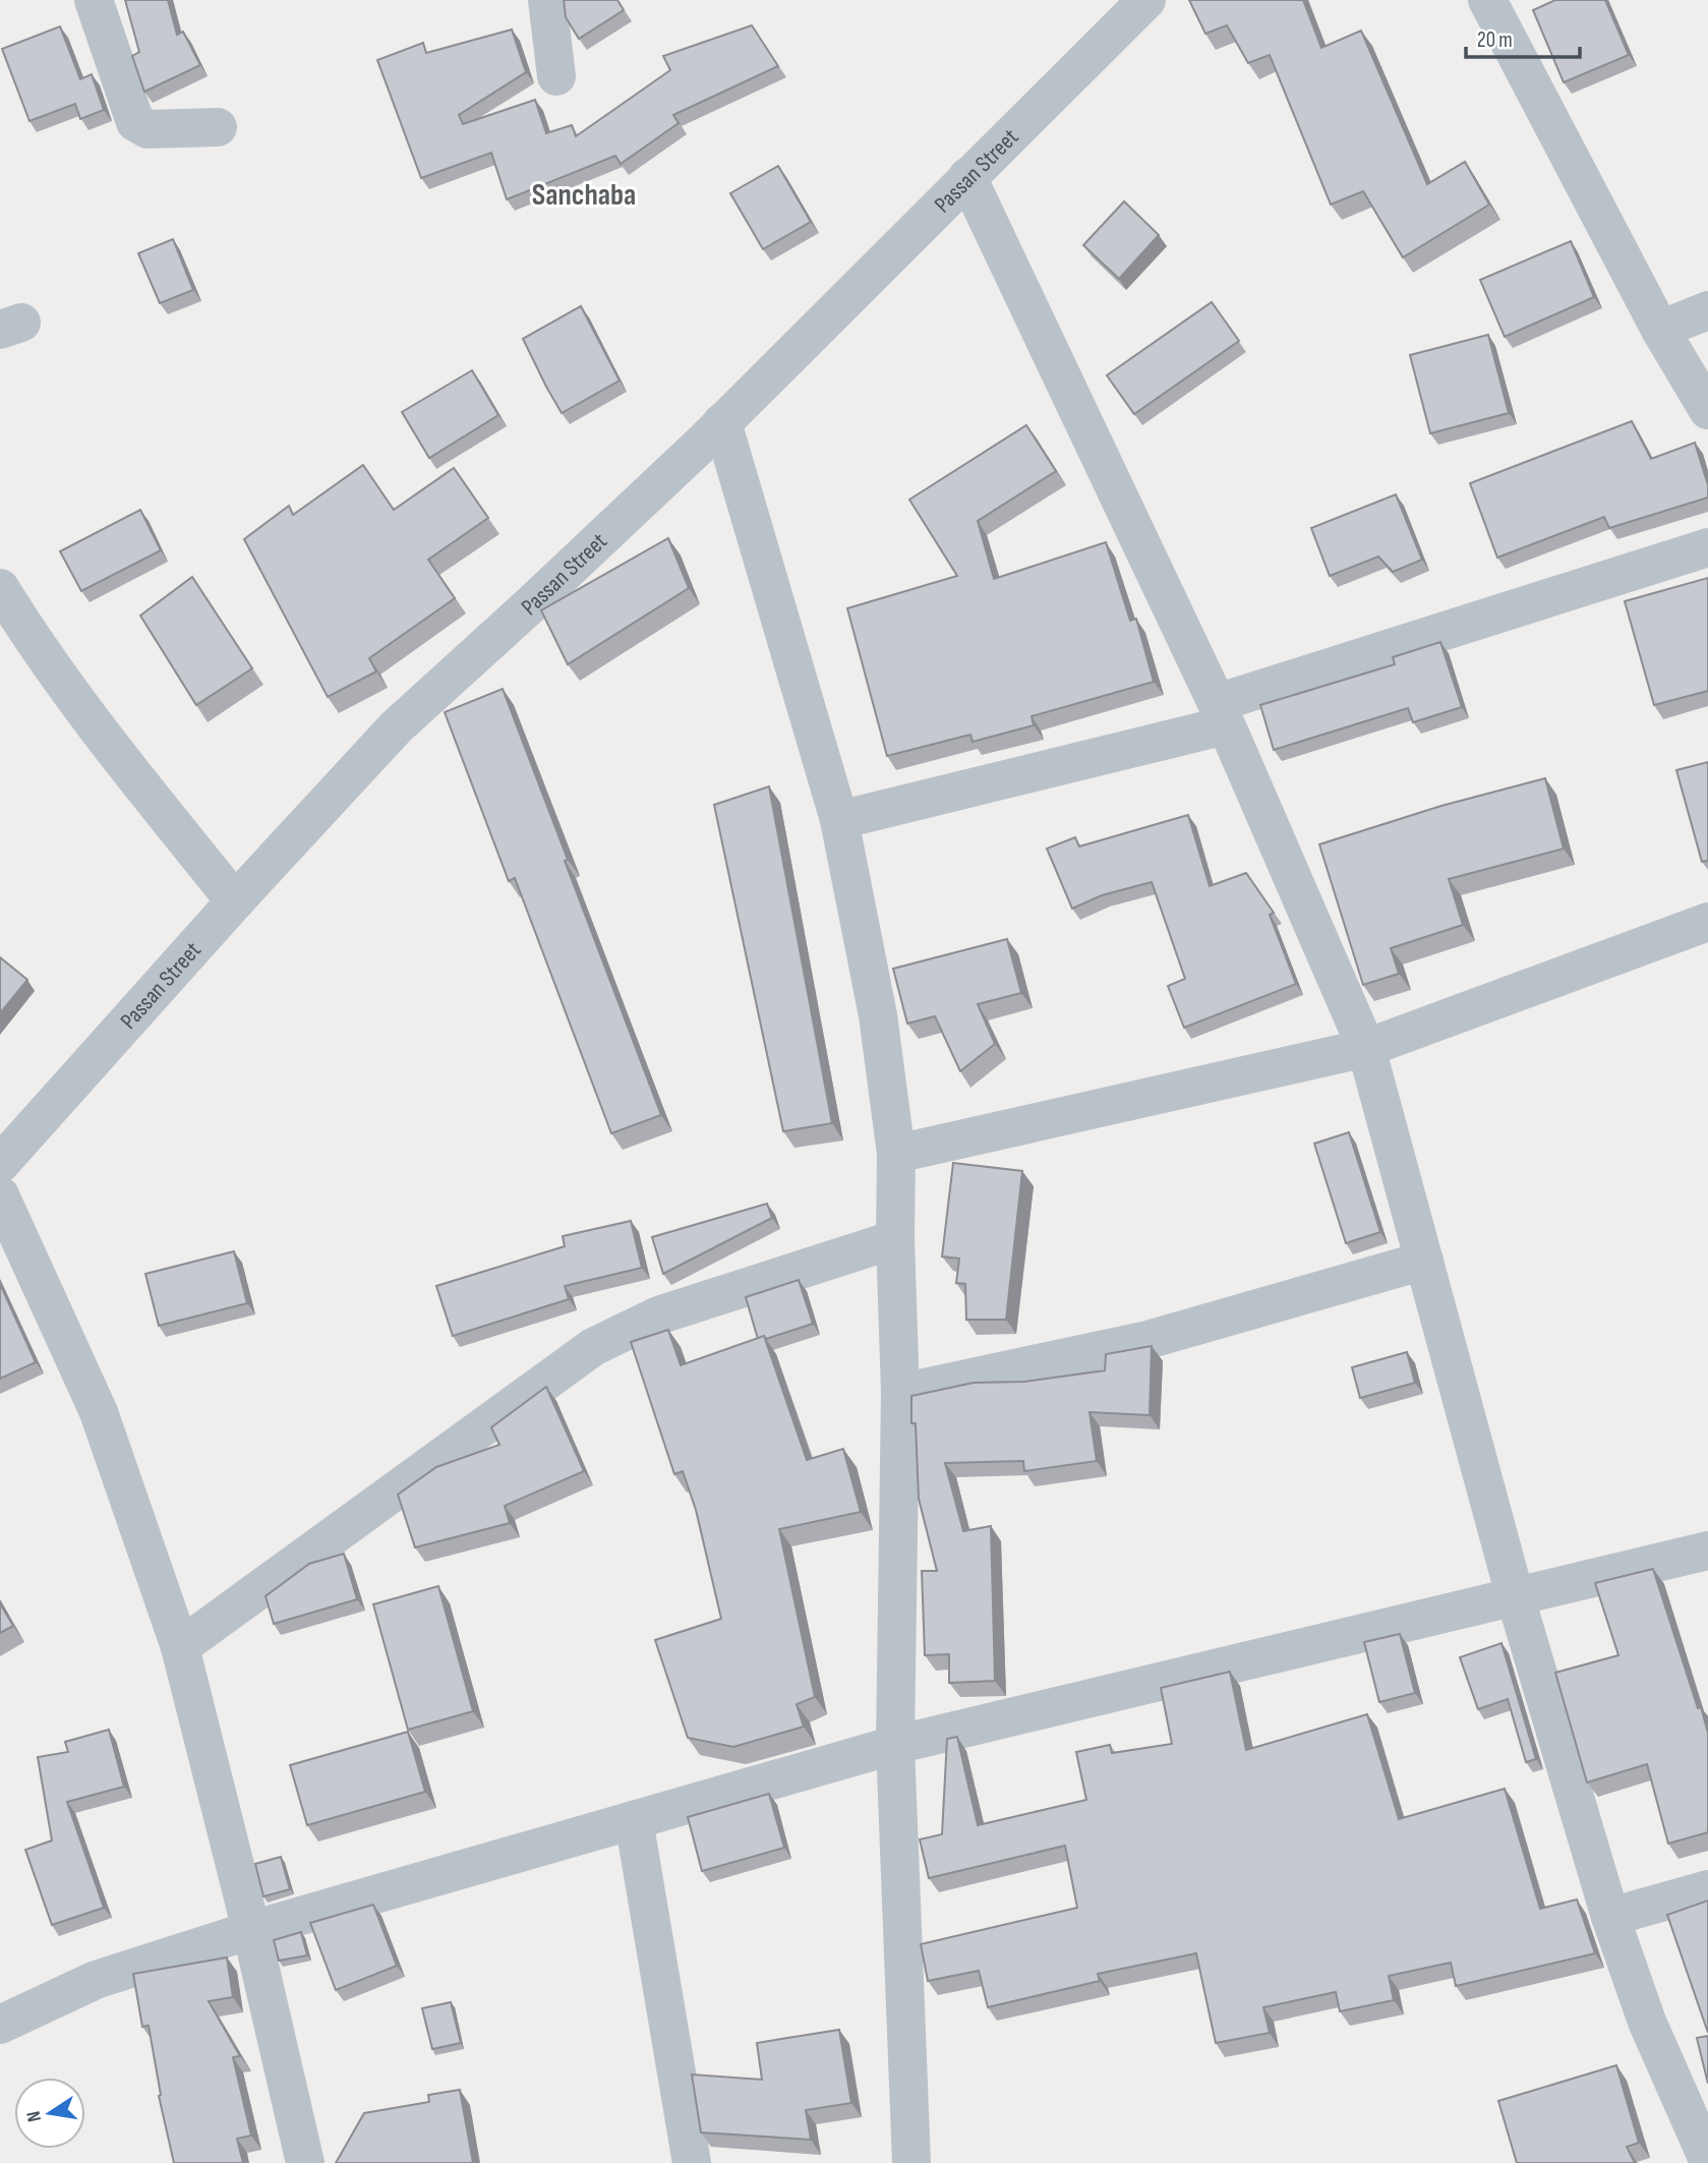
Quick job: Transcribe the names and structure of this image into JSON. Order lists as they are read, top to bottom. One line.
{"streets":{"street":["Passan Street"]},"districts":["Sanchaba"],"scale_bar":"20 m","north":"left"}
